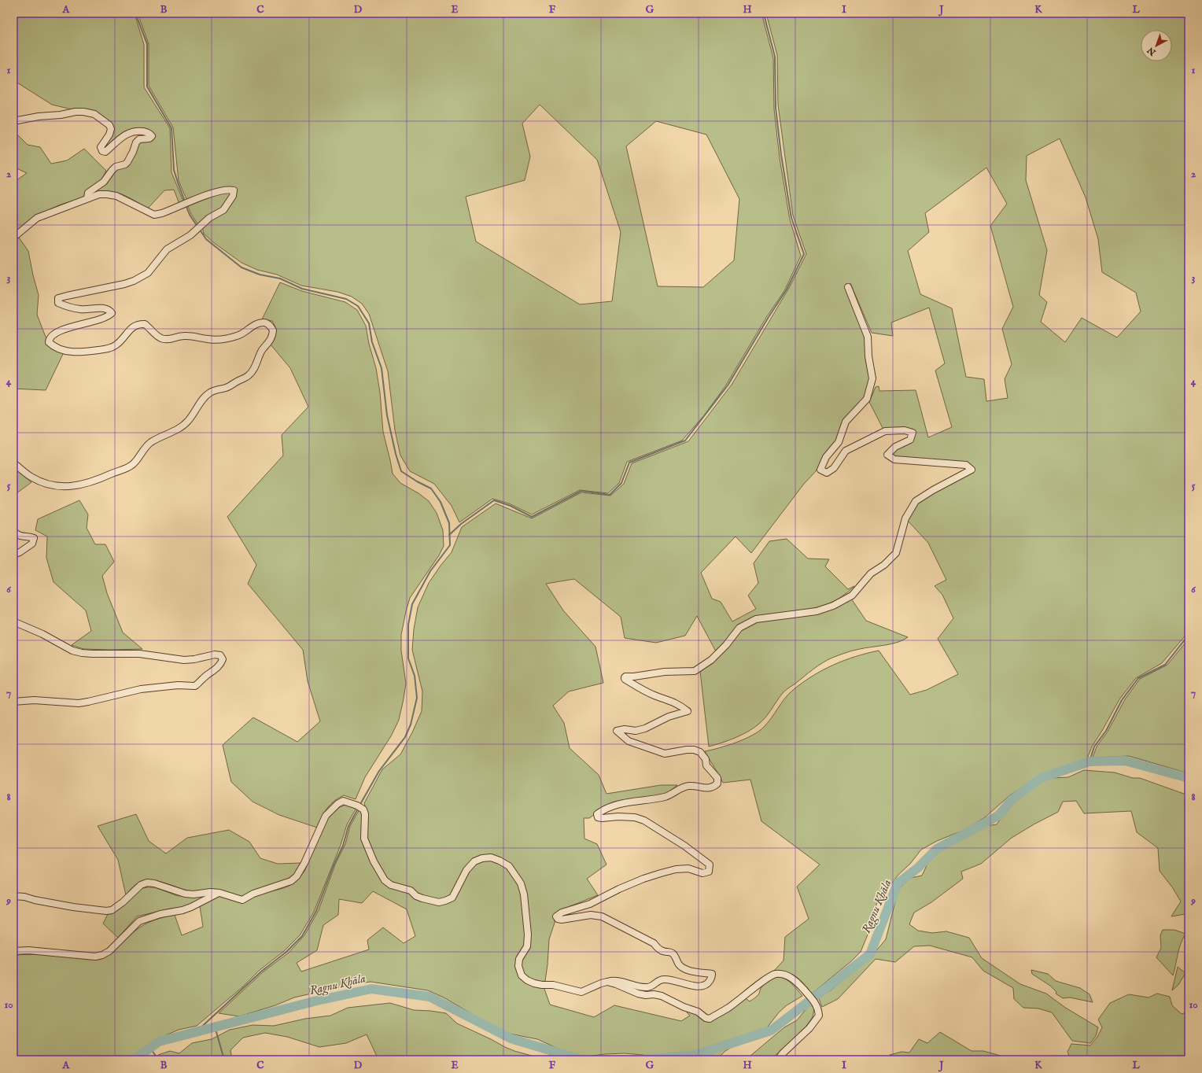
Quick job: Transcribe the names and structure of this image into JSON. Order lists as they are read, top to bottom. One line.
{"water":["Ragnu Khāla"],"north":"bottom left","grid":{"columns":["A","B","C","D","E","F","G","H","I","J","K","L"],"rows":["1","2","3","4","5","6","7","8","9","10"]}}
